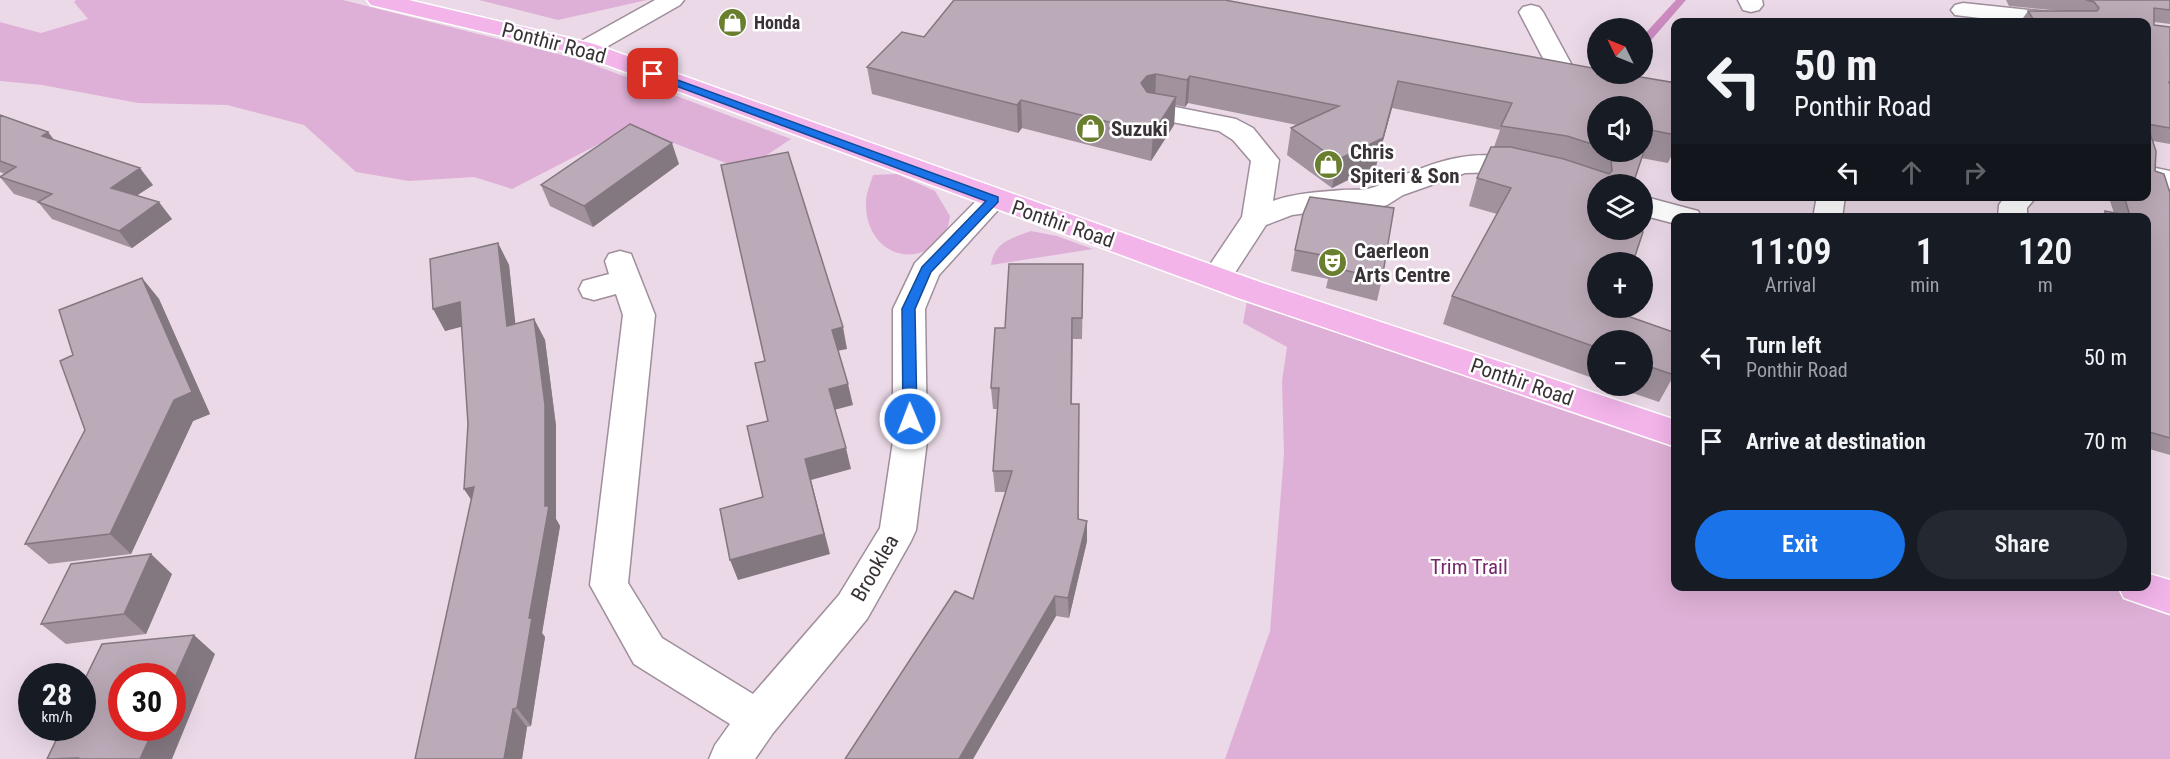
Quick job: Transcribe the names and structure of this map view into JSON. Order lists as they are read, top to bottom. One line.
{"streets":{"main road":["Ponthir Road"],"street":["Brooklea"]},"crossings":[["Ponthir Road","Brooklea"]],"parks":["Trim Trail"],"places":{"shop":["Honda","Suzuki","Chris Spiteri & Son"],"theatre":["Caerleon Arts Centre"]},"north":"top left","page":{"map_buttons":["+","−"],"turn":["50 m","Ponthir Road"],"eta":["11:09","Arrival","1","min","120","m"],"list":[{"name":"Turn left","note":"Ponthir Road","value":"50 m"},{"name":"Arrive at destination","value":"70 m"}],"buttons":["Exit","Share"],"speed":"28 km/h","limit":"30"}}
